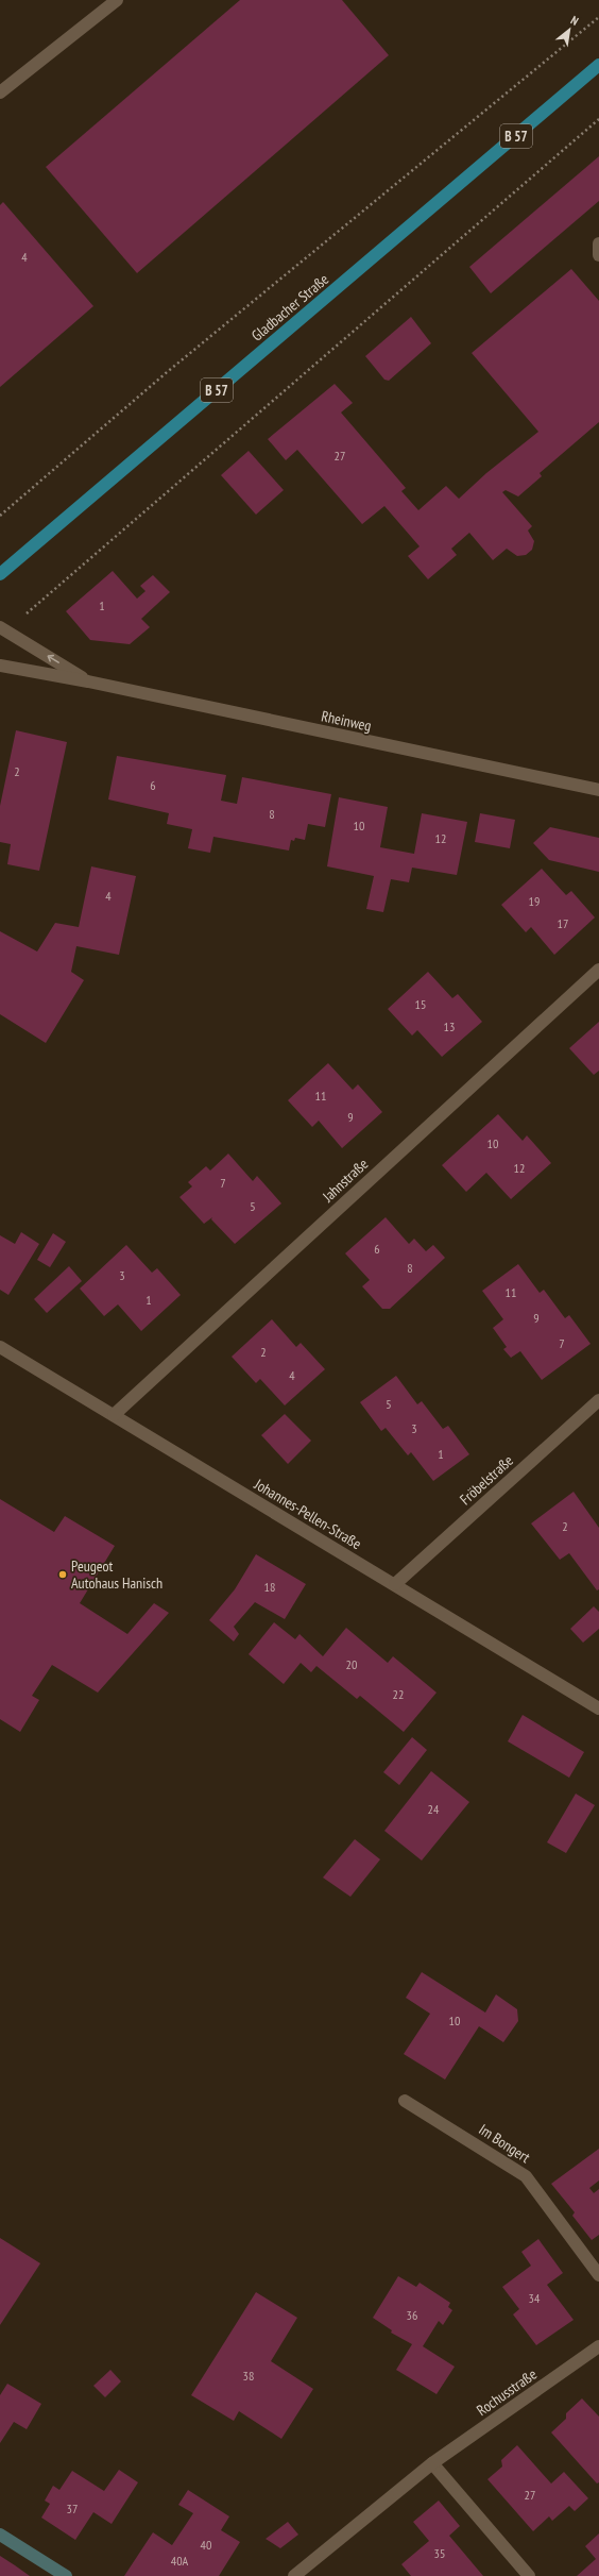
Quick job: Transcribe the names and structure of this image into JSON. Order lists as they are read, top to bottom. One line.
{"streets":{"main road":["B 57","Gladbacher Straße"],"street":["Rheinweg","Jahnstraße","Fröbelstraße","Johannes-Pellen-Straße","Im Bongert","Rochusstraße"]},"crossings":[["Jahnstraße","Johannes-Pellen-Straße"],["Fröbelstraße","Johannes-Pellen-Straße"]],"places":["Peugeot Autohaus Hanisch"],"house_numbers":["4","27","1","2","6","8","10","12","4","19","17","15","13","11","9","10","12","7","5","6","8","3","11","1","9","7","2","4","5","3","1","2","18","20","22","24","10","34","36","38","27","37","40","35","40A"],"north":"top right"}
